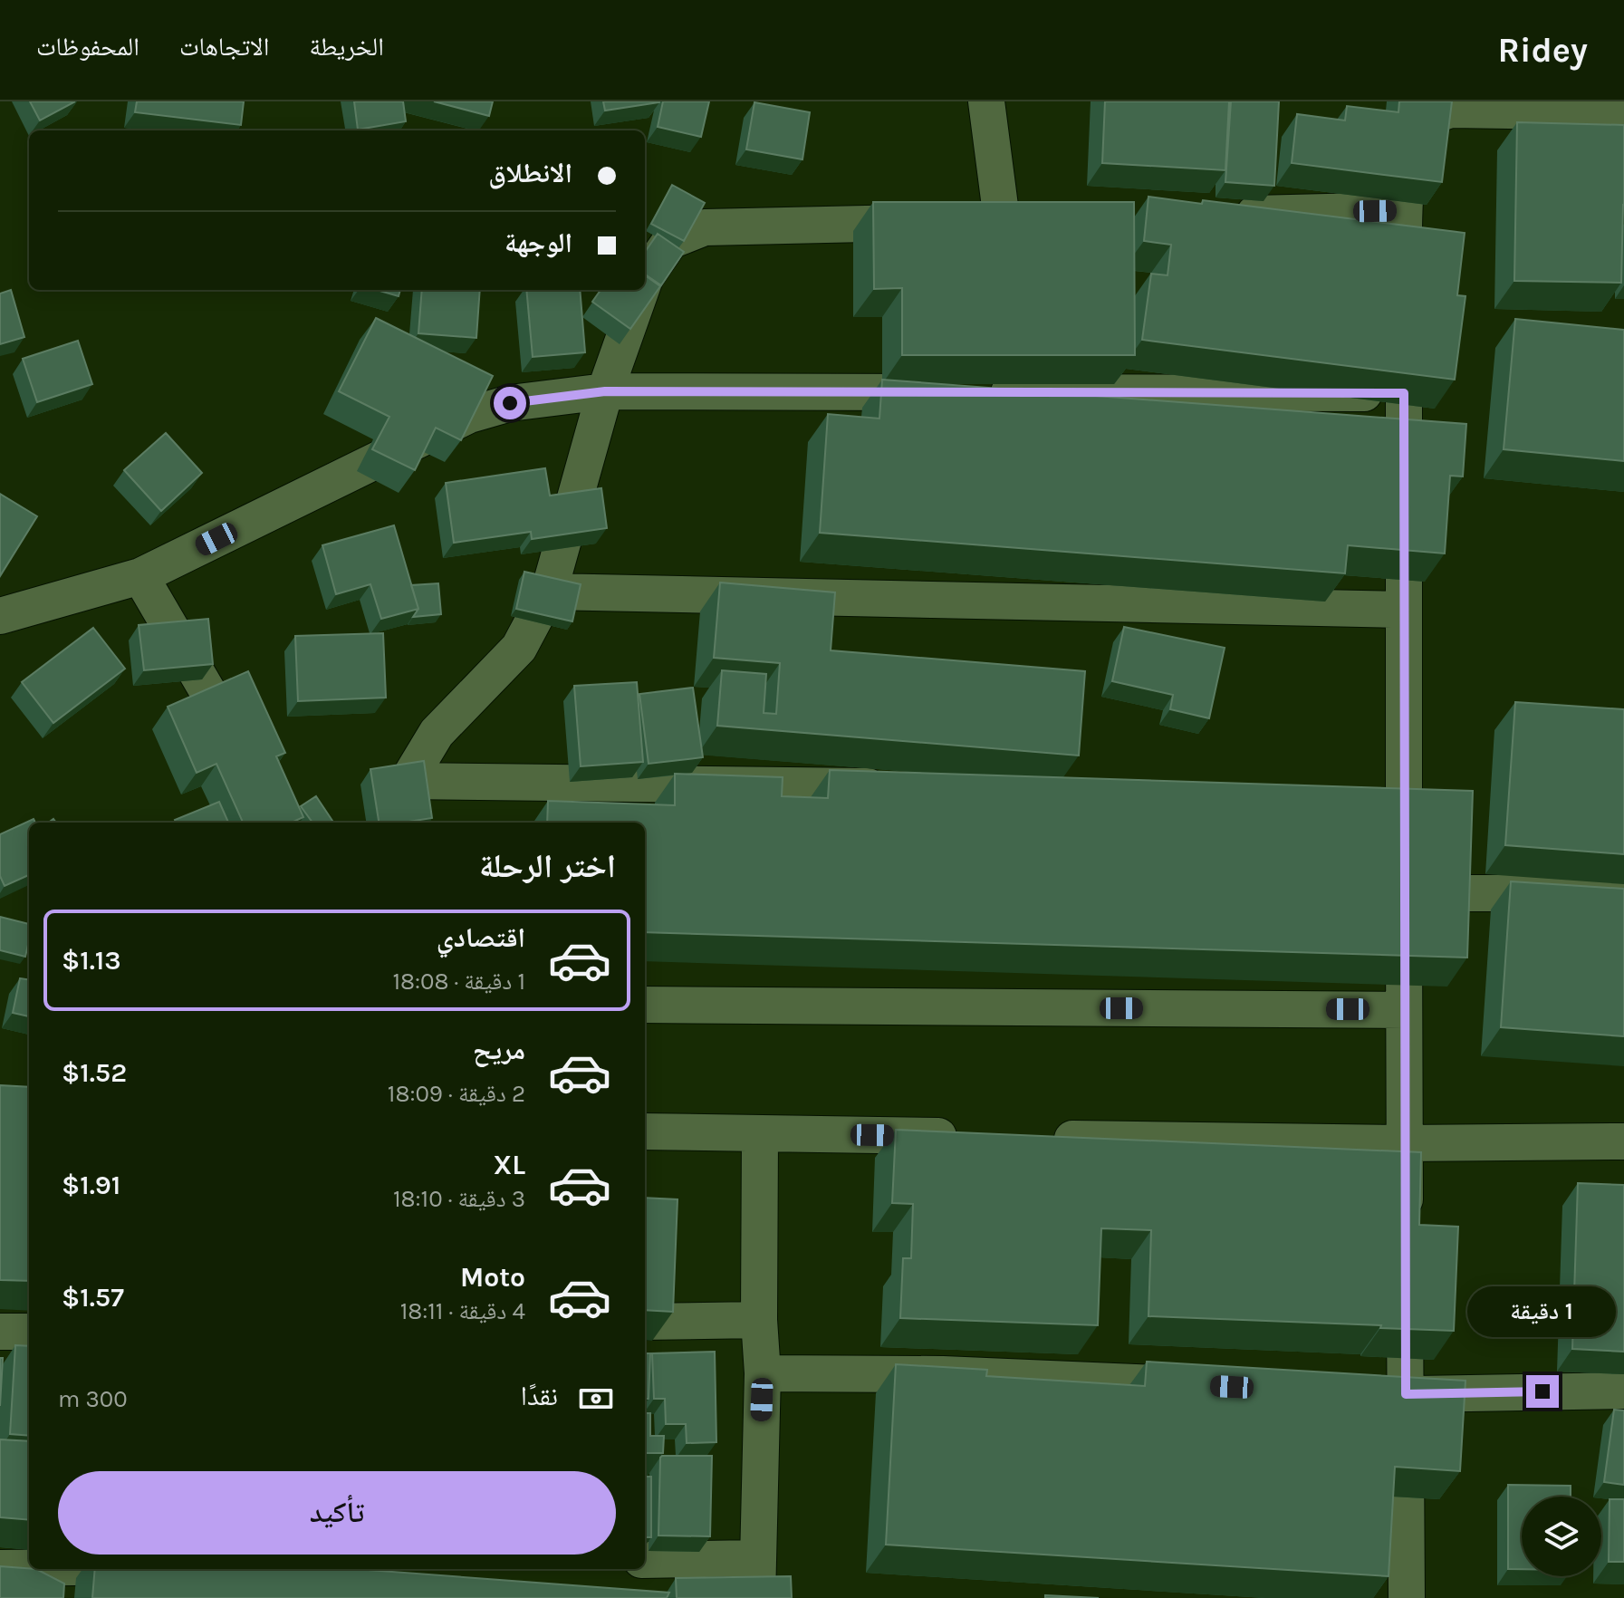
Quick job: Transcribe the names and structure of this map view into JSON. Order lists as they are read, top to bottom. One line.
{"page":{"header":"Ridey","nav":["الخريطة","الاتجاهات","المحفوظات"],"banner":["الانطلاق","الوجهة"],"heading":"اختر الرحلة","list":[{"name":"اقتصادي","note":"1 دقيقة · 18:08","value":"$1.13"},{"name":"مريح","note":"2 دقيقة · 18:09","value":"$1.52"},{"name":"XL","note":"3 دقيقة · 18:10","value":"$1.91"},{"name":"Moto","note":"4 دقيقة · 18:11","value":"$1.57"}],"bubble":"1 دقيقة","pay":["نقدًا","300 m"],"buttons":"تأكيد"}}
